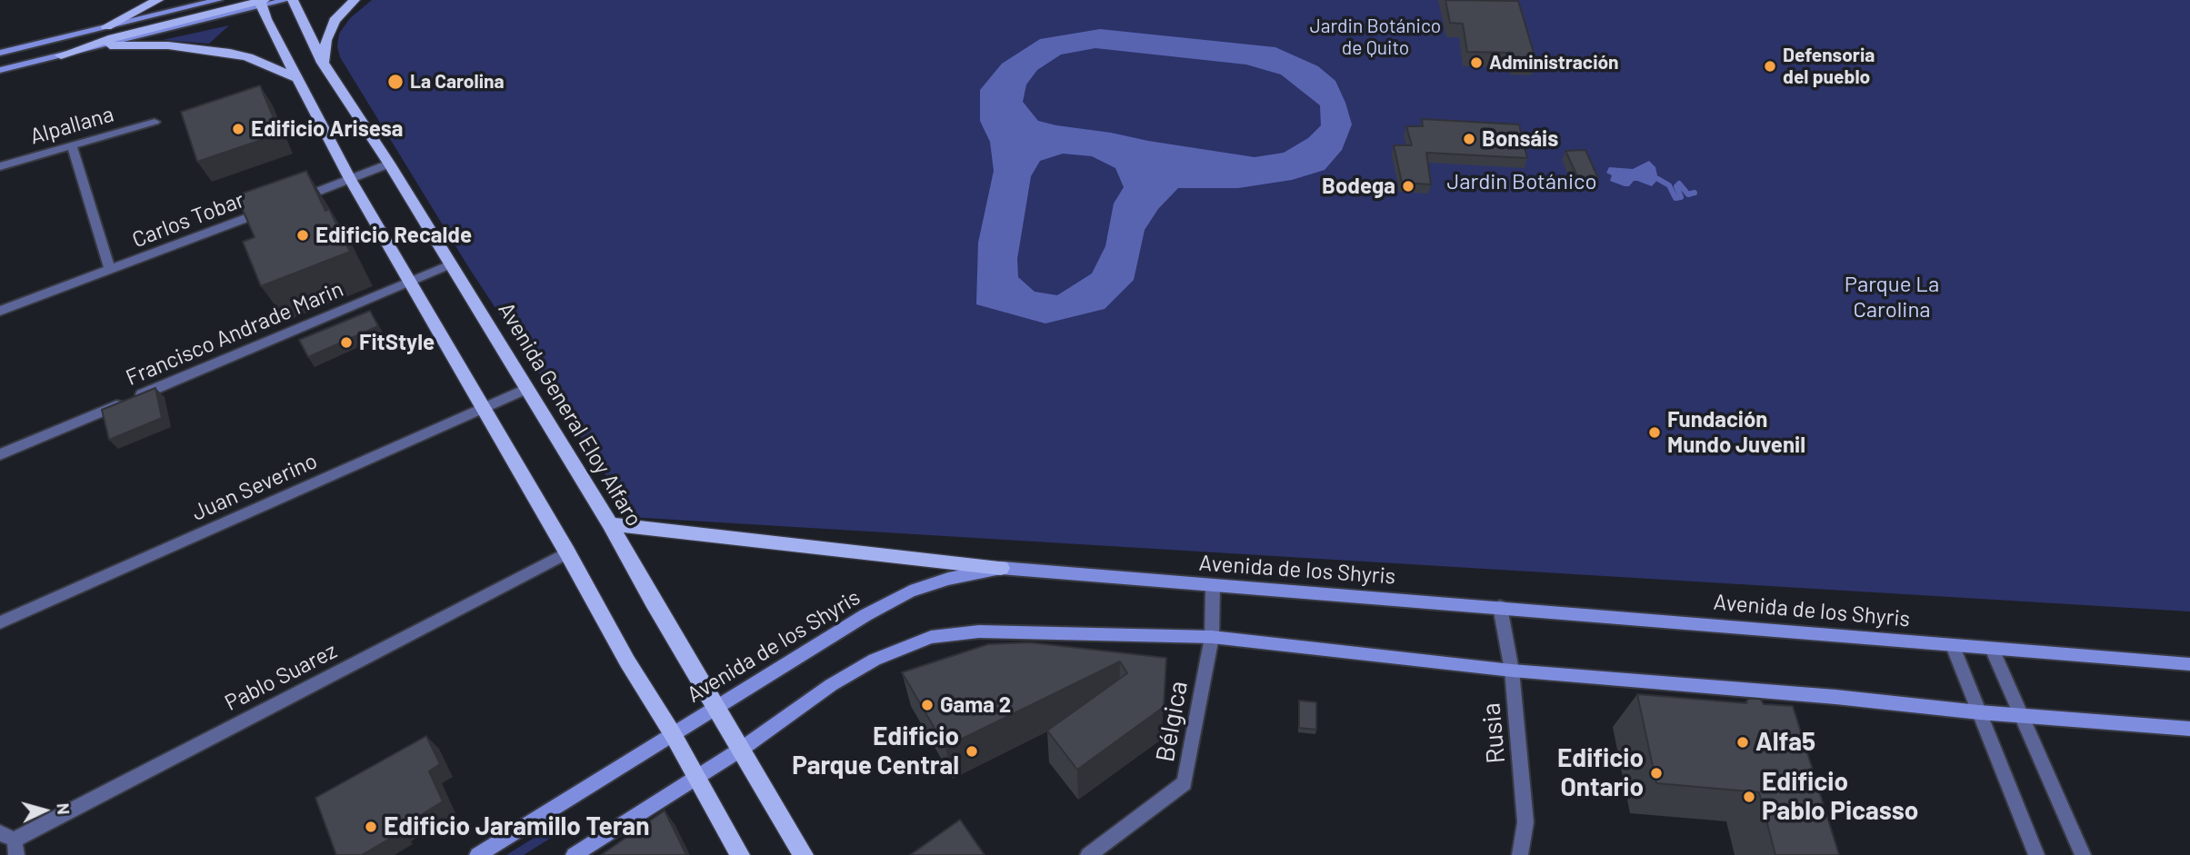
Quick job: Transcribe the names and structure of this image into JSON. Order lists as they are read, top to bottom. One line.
{"streets":{"main road":["Avenida General Eloy Alfaro","Avenida de los Shyris"],"street":["Alpallana","Carlos Tobar","Francisco Andrade Marin","Juan Severino","Pablo Suarez","Bélgica","Rusia"]},"crossings":[["Francisco Andrade Marin","Avenida General Eloy Alfaro"],["Avenida General Eloy Alfaro","Juan Severino"],["Avenida General Eloy Alfaro","Avenida de los Shyris"],["Avenida de los Shyris","Bélgica"],["Avenida de los Shyris","Rusia"]],"parks":["Jardin Botánico de Quito","Jardin Botánico","Parque La Carolina"],"places":["Administración","Defensoria del pueblo","La Carolina","Edificio Arisesa","Bonsáis","Bodega","Edificio Recalde","FitStyle","Fundación Mundo Juvenil","Gama 2","Alfa5","Edificio Parque Central","Edificio Ontario","Edificio Pablo Picasso","Edificio Jaramillo Teran"],"north":"right"}
